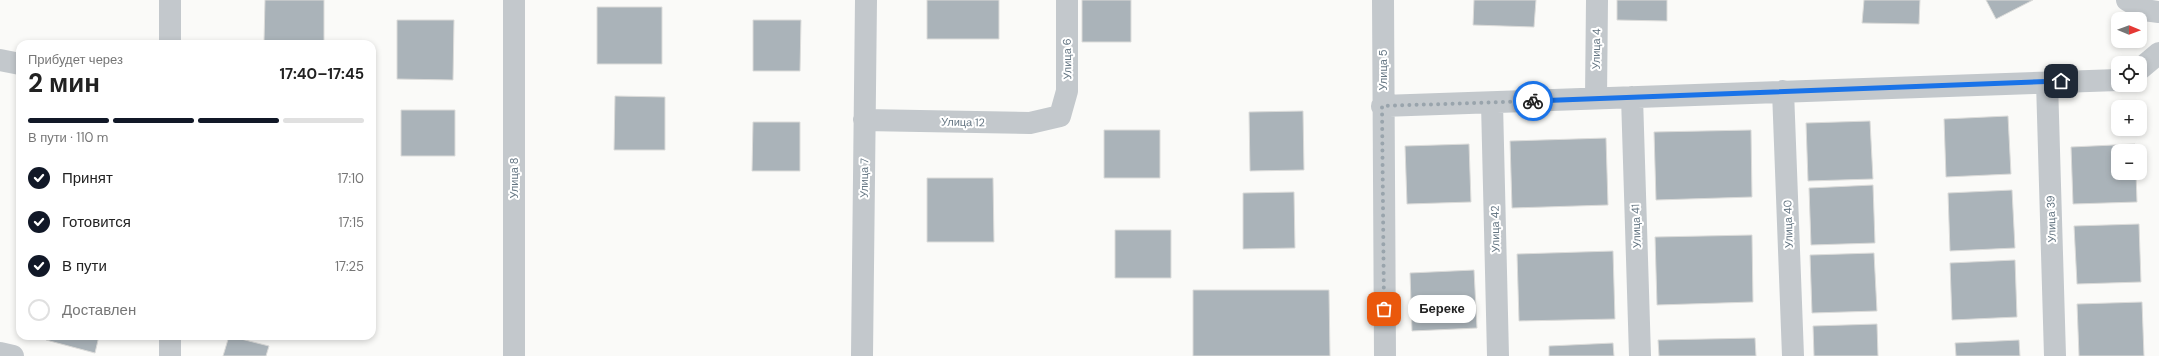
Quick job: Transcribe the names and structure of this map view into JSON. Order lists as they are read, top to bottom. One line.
{"streets":{"street":["Улица 4","Улица 6","Улица 5","Улица 12","Улица 8","Улица 7","Улица 39","Улица 40","Улица 41","Улица 42"]},"crossings":[["Улица 6","Улица 12"],["Улица 12","Улица 7"]],"places":["Береке"],"north":"right","page":{"map_buttons":["+","−"],"heading":["2 мин","Прибудет через","17:40–17:45"],"bar":"В пути · 110 m","list":[["Принят","17:10"],["Готовится","17:15"],["В пути","17:25"],"Доставлен"],"bubble":"Береке"}}
